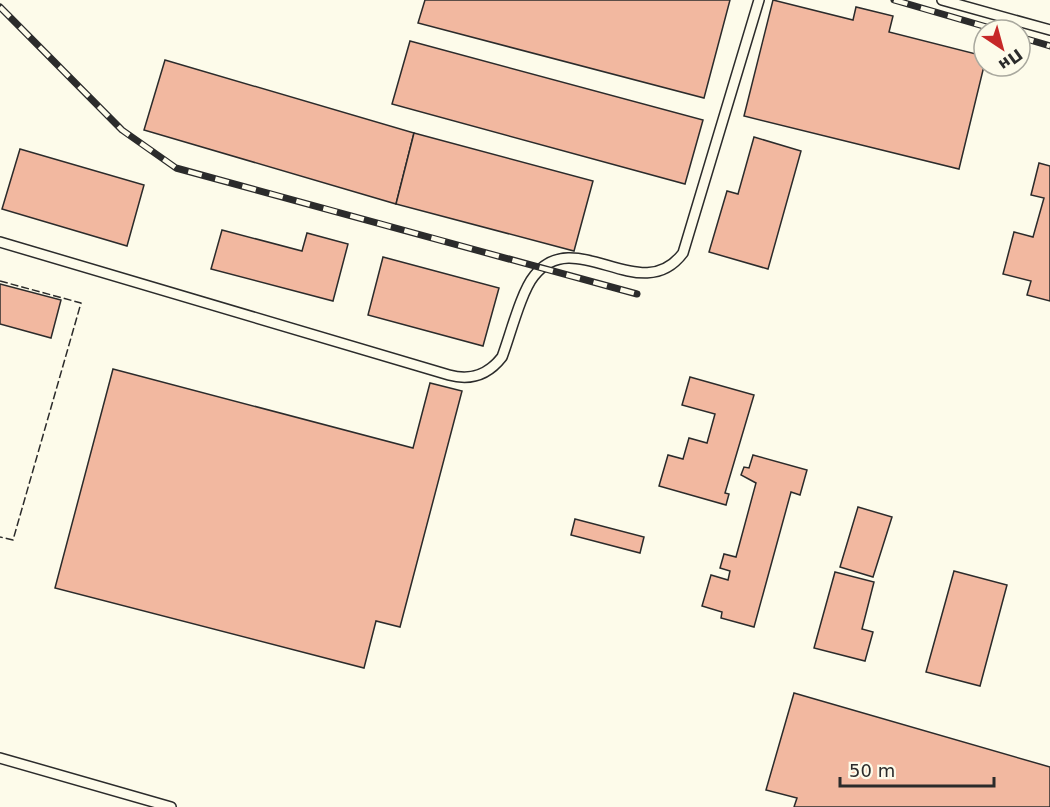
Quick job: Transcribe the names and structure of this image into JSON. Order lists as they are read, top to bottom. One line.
{"scale_bar":"50 m","north":"bottom right"}
